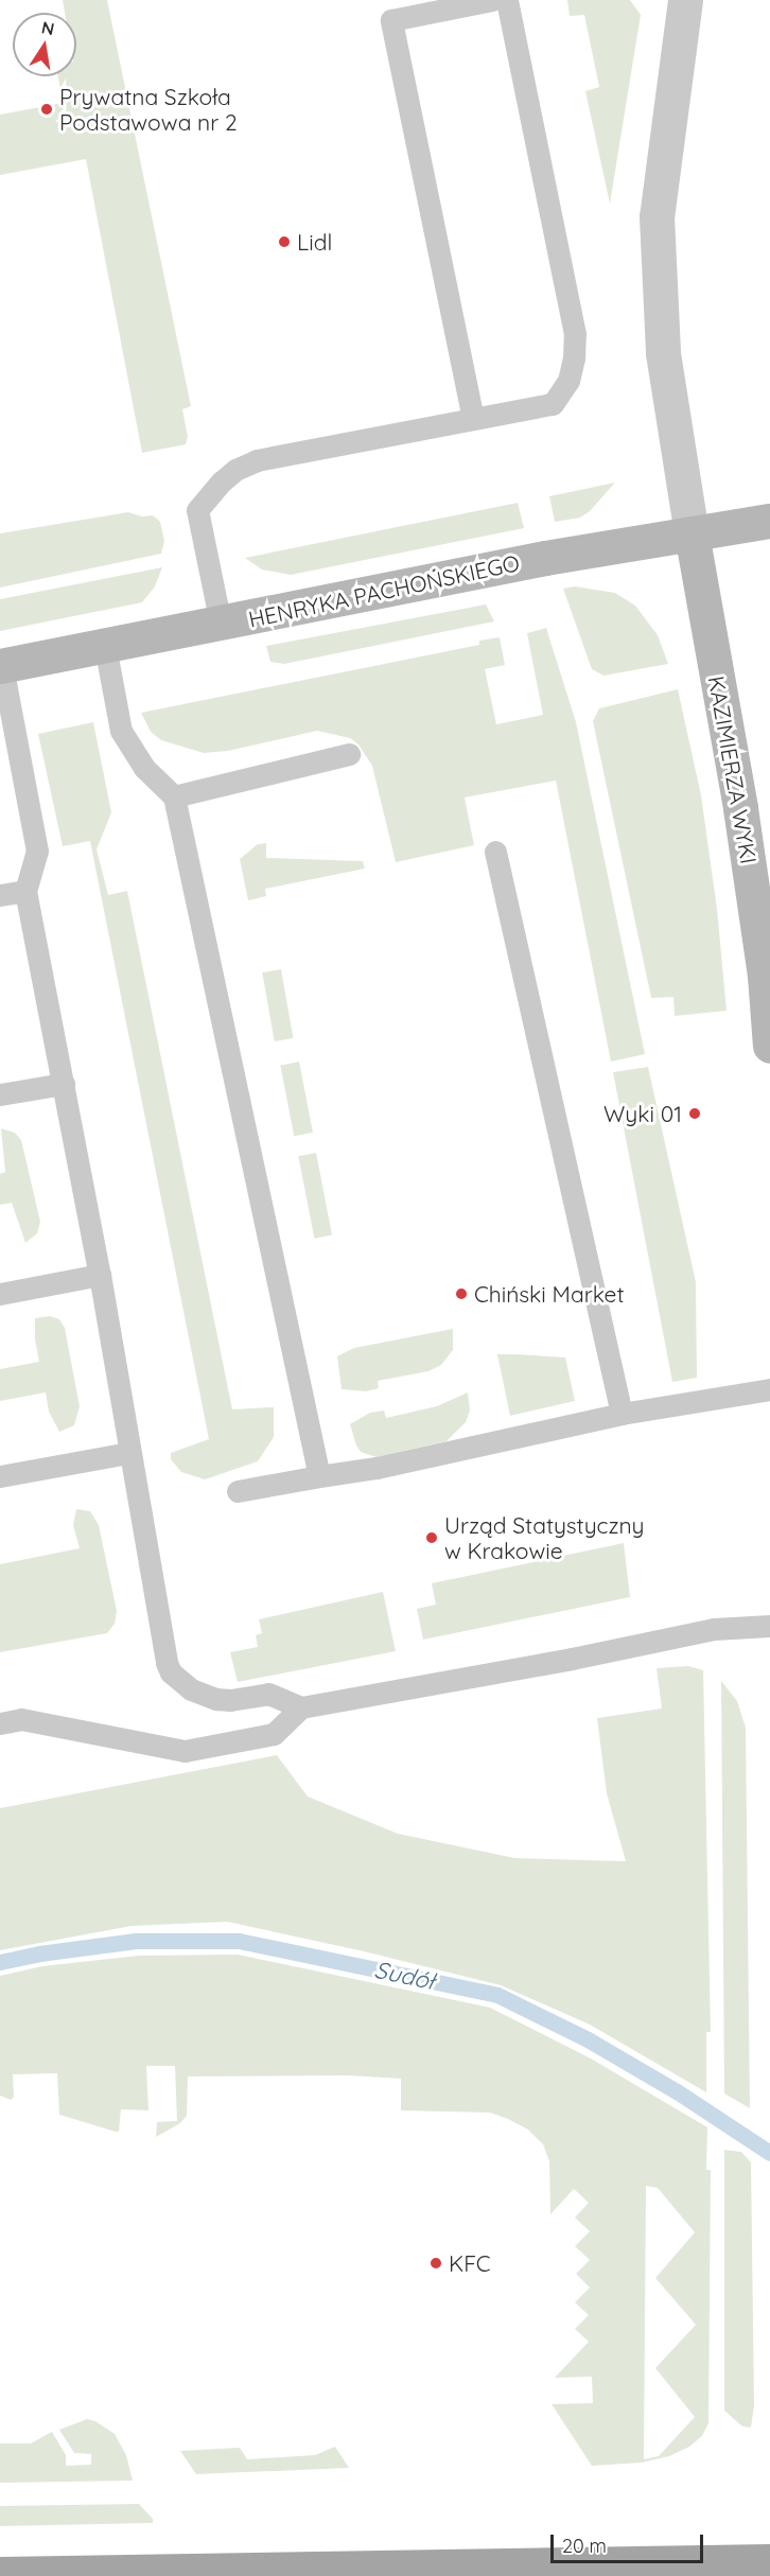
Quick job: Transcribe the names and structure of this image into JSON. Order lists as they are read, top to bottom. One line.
{"streets":{"street":["HENRYKA PACHOŃSKIEGO","KAZIMIERZA WYKI"]},"crossings":[["HENRYKA PACHOŃSKIEGO","KAZIMIERZA WYKI"]],"water":["Sudół"],"places":["Prywatna Szkoła Podstawowa nr 2","Lidl","Wyki 01","Chiński Market","Urząd Statystyczny w Krakowie","KFC"],"scale_bar":"20 m","north":"top"}
